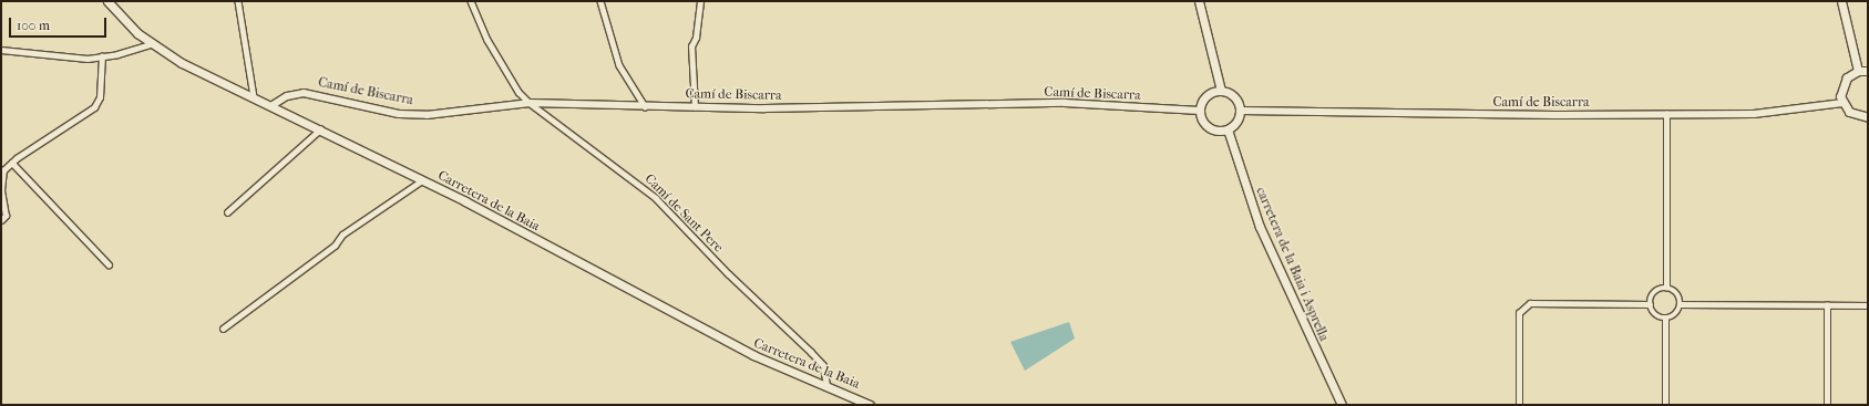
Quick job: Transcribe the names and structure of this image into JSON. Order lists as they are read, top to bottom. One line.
{"streets":{"main road":["Carretera de la Baia","carretera de la Baia i Asprella"],"street":["Camí de Biscarra","Camí de Sant Pere"]},"crossings":[["Camí de Biscarra","Carretera de la Baia"],["Camí de Biscarra","Camí de Sant Pere"],["Camí de Biscarra","carretera de la Baia i Asprella"],["Carretera de la Baia","Camí de Sant Pere"]],"scale_bar":"100 m"}
